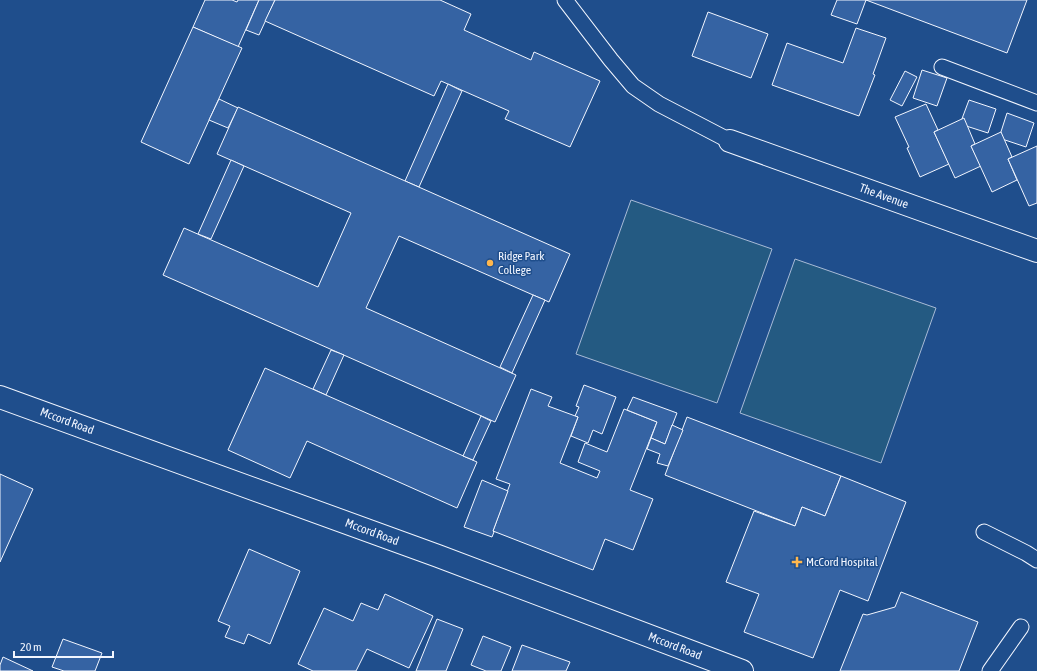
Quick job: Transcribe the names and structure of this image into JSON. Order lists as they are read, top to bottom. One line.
{"streets":{"street":["The Avenue","Mccord Road"]},"places":{"other":["Ridge Park College"],"health":["McCord Hospital"]},"scale_bar":"20 m"}
